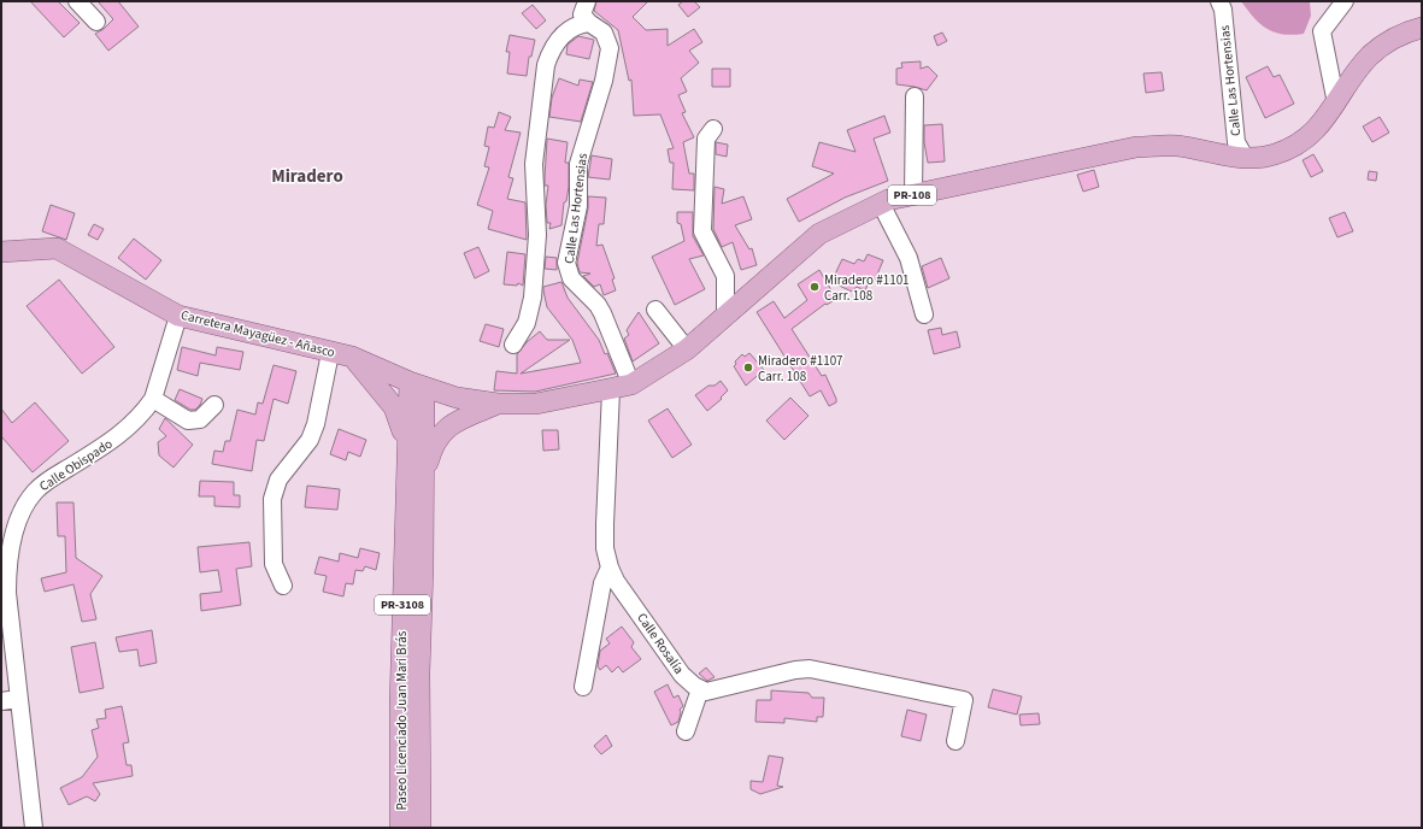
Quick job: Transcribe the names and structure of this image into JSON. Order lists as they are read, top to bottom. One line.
{"streets":{"main road":["PR-108","Carretera Mayagüez - Añasco","PR-3108","Paseo Licenciado Juan Mari Brás"],"street":["Calle Las Hortensias","Calle Obispado","Calle Rosalía"]},"crossings":[["Calle Las Hortensias","PR-108"],["PR-108","Carretera Mayagüez - Añasco"],["PR-108","Calle Rosalía"],["PR-108","Paseo Licenciado Juan Mari Brás"],["Carretera Mayagüez - Añasco","Calle Obispado"],["Carretera Mayagüez - Añasco","Paseo Licenciado Juan Mari Brás"]],"districts":["Miradero"],"places":["Miradero #1101 Carr. 108","Miradero #1107 Carr. 108"]}
